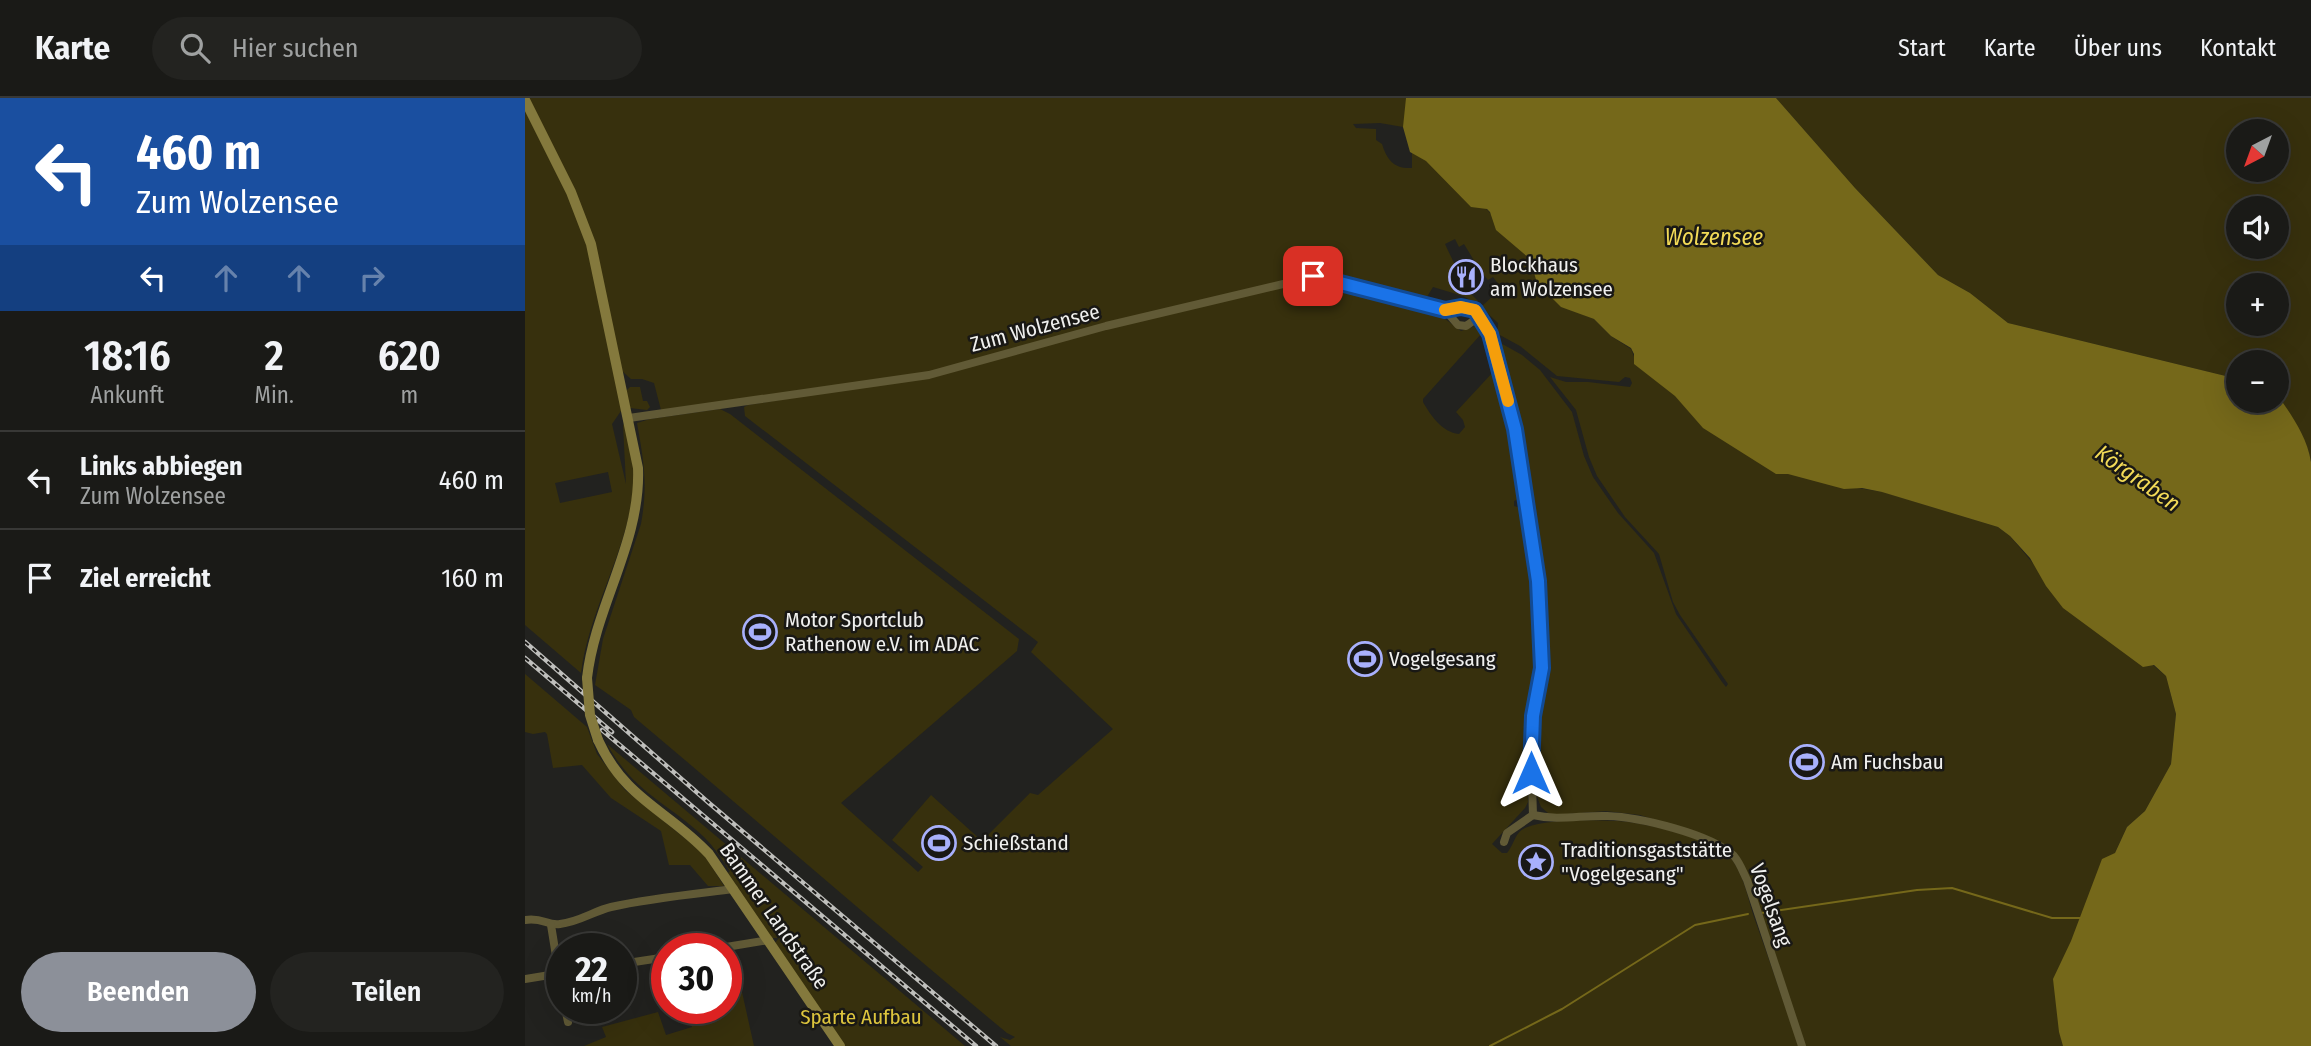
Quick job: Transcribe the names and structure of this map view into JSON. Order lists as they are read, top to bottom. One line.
{"streets":{"main road":["Bammer Landstraße"],"street":["Zum Wolzensee","Vogelsang"]},"crossings":[["Zum Wolzensee","Bammer Landstraße"]],"water":["Wolzensee","Körgraben"],"parks":["Sparte Aufbau"],"places":{"restaurant":["Blockhaus am Wolzensee"],"sports":["Motor Sportclub Rathenow e.V. im ADAC","Vogelgesang","Am Fuchsbau","Schießstand"],"place":["Traditionsgaststätte \"Vogelgesang\""]},"north":"bottom left","page":{"header":"Karte","search":"Hier suchen","nav":["Start","Karte","Über uns","Kontakt"],"turn":["460 m","Zum Wolzensee"],"map_buttons":["+","−"],"eta":["18:16","Ankunft","2","Min.","620","m"],"list":[{"name":"Links abbiegen","note":"Zum Wolzensee","value":"460 m"},{"name":"Ziel erreicht","value":"160 m"}],"speed":"22 km/h","limit":"30","buttons":["Beenden","Teilen"]}}
